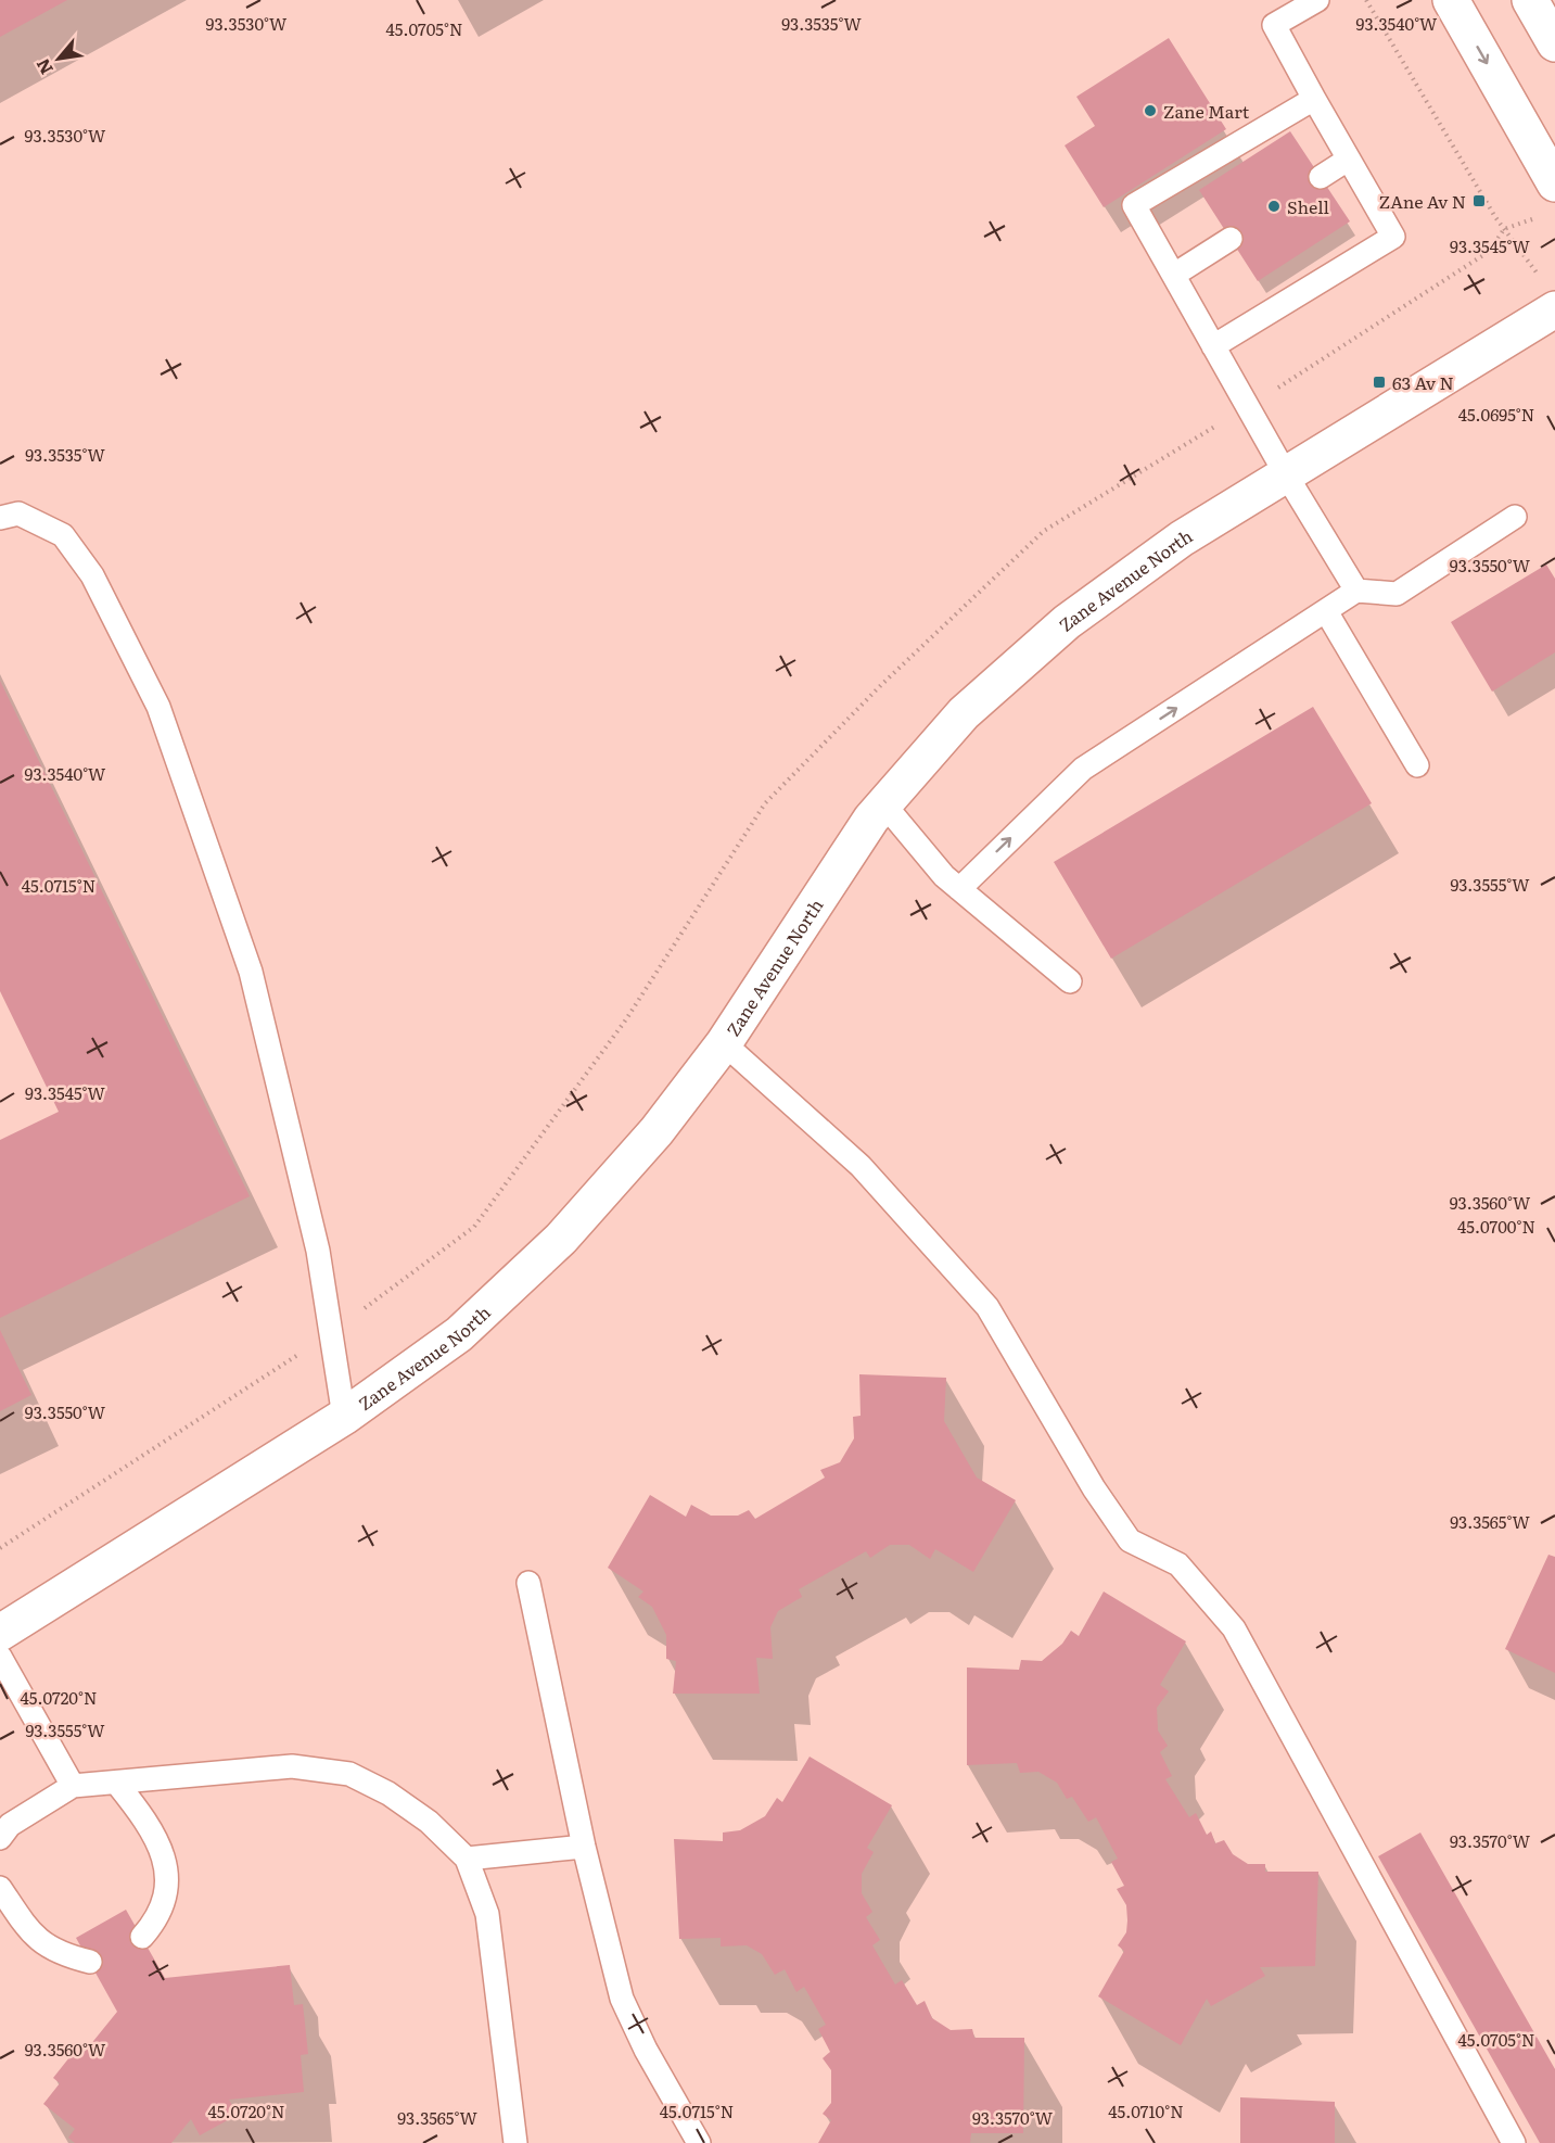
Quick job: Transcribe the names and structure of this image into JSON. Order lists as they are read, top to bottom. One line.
{"streets":{"street":["Zane Avenue North"]},"places":{"other":["Zane Mart","Shell"],"transit":["ZAne Av N","63 Av N"]},"north":"bottom left","coordinates":["93.3535°W","93.3530°W","93.3540°W","45.0705°N","93.3545°W","45.0695°N","93.3550°W","93.3555°W","45.0715°N","93.3560°W","45.0700°N","93.3565°W","45.0720°N","93.3570°W","45.0710°N"]}
